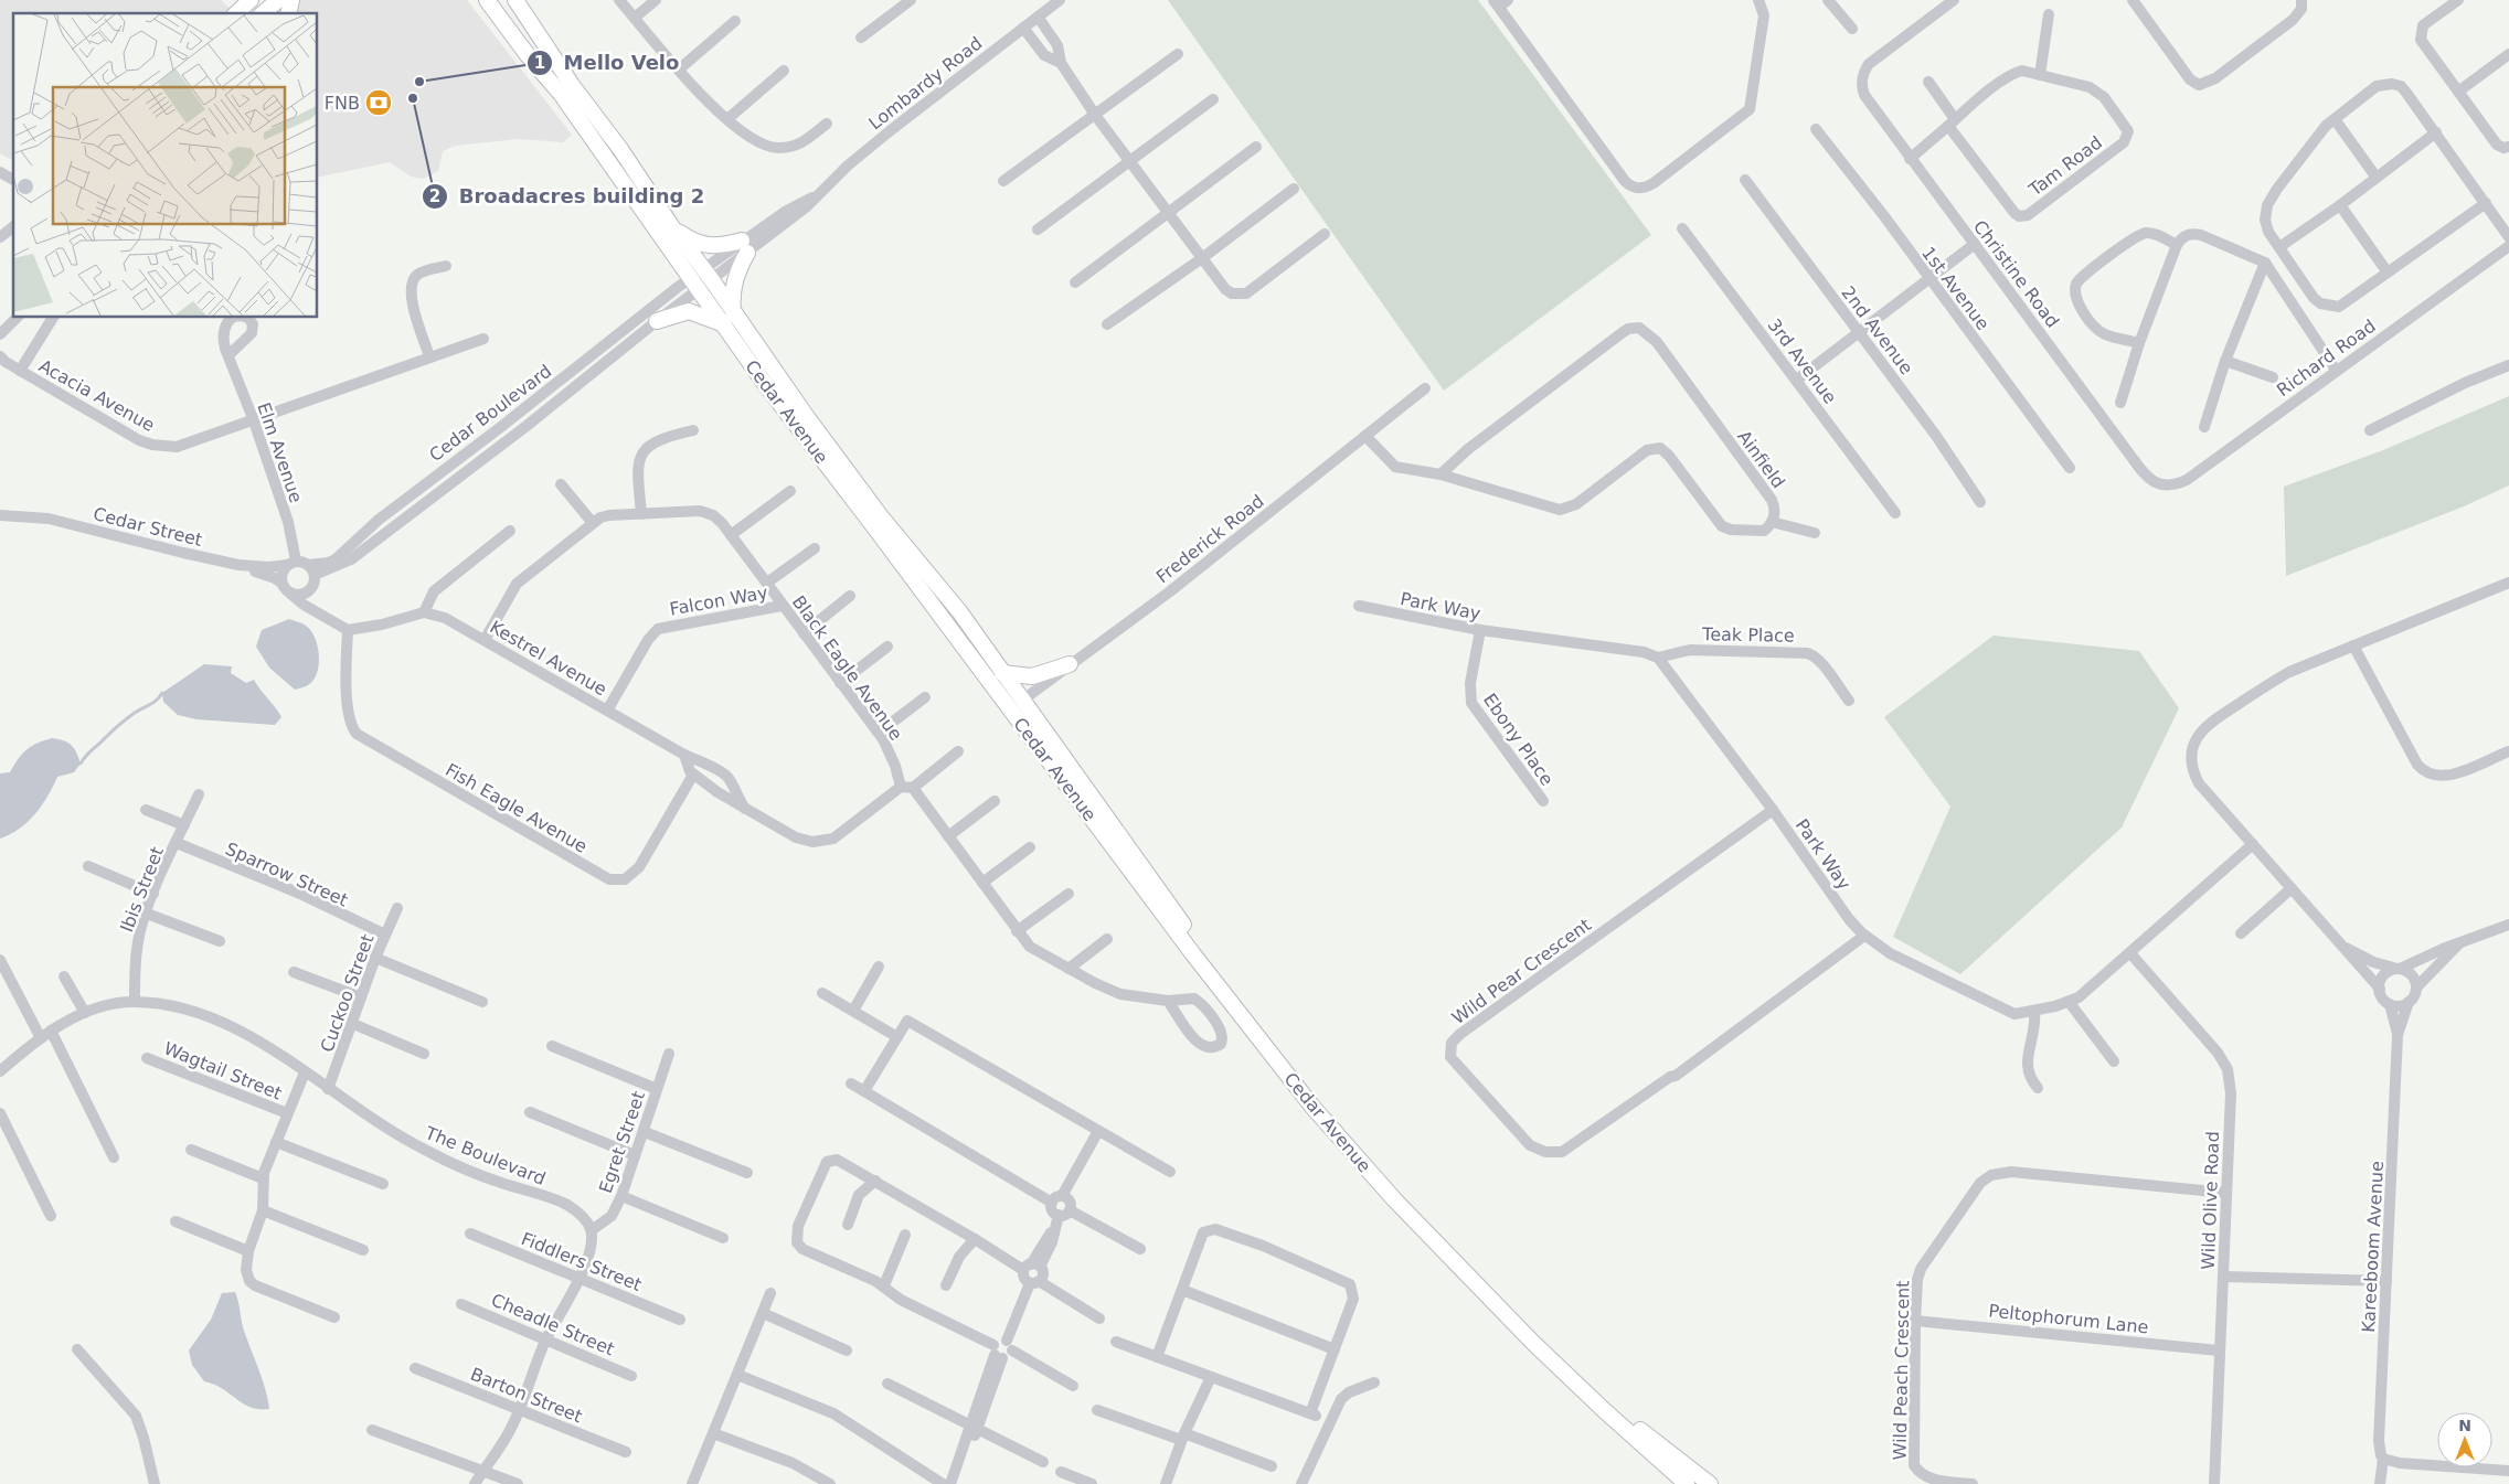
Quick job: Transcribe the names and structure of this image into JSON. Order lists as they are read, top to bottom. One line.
{"streets":{"main road":["Cedar Avenue"],"street":["Lombardy Road","Tam Road","Christine Road","1st Avenue","2nd Avenue","Richard Road","3rd Avenue","Acacia Avenue","Cedar Boulevard","Elm Avenue","Ainfield","Cedar Street","Frederick Road","Falcon Way","Park Way","Teak Place","Kestrel Avenue","Black Eagle Avenue","Ebony Place","Fish Eagle Avenue","Sparrow Street","Ibis Street","Wild Pear Crescent","Cuckoo Street","Wagtail Street","Egret Street","The Boulevard","Wild Olive Road","Kareeboom Avenue","Fiddlers Street","Peltophorum Lane","Cheadle Street","Wild Peach Crescent","Barton Street"]},"crossings":[["Lombardy Road","Cedar Avenue"],["Lombardy Road","Cedar Boulevard"],["Tam Road","Christine Road"],["Christine Road","Richard Road"],["Acacia Avenue","Elm Avenue"],["Cedar Avenue","Cedar Boulevard"],["Cedar Avenue","Frederick Road"],["Cedar Boulevard","Elm Avenue"],["Cedar Boulevard","Cedar Street"],["Elm Avenue","Cedar Street"],["Falcon Way","Kestrel Avenue"],["Falcon Way","Black Eagle Avenue"],["Park Way","Teak Place"],["Park Way","Ebony Place"],["Park Way","Wild Pear Crescent"],["Park Way","Wild Olive Road"],["Kestrel Avenue","Black Eagle Avenue"],["Sparrow Street","Ibis Street"],["Sparrow Street","Cuckoo Street"],["Ibis Street","The Boulevard"],["Cuckoo Street","The Boulevard"],["Egret Street","The Boulevard"],["Wild Olive Road","Peltophorum Lane"],["Wild Olive Road","Wild Peach Crescent"],["Peltophorum Lane","Wild Peach Crescent"]],"places":{"other":["Mello Velo","Broadacres building 2"],"bank":["FNB"]},"north":"top"}
